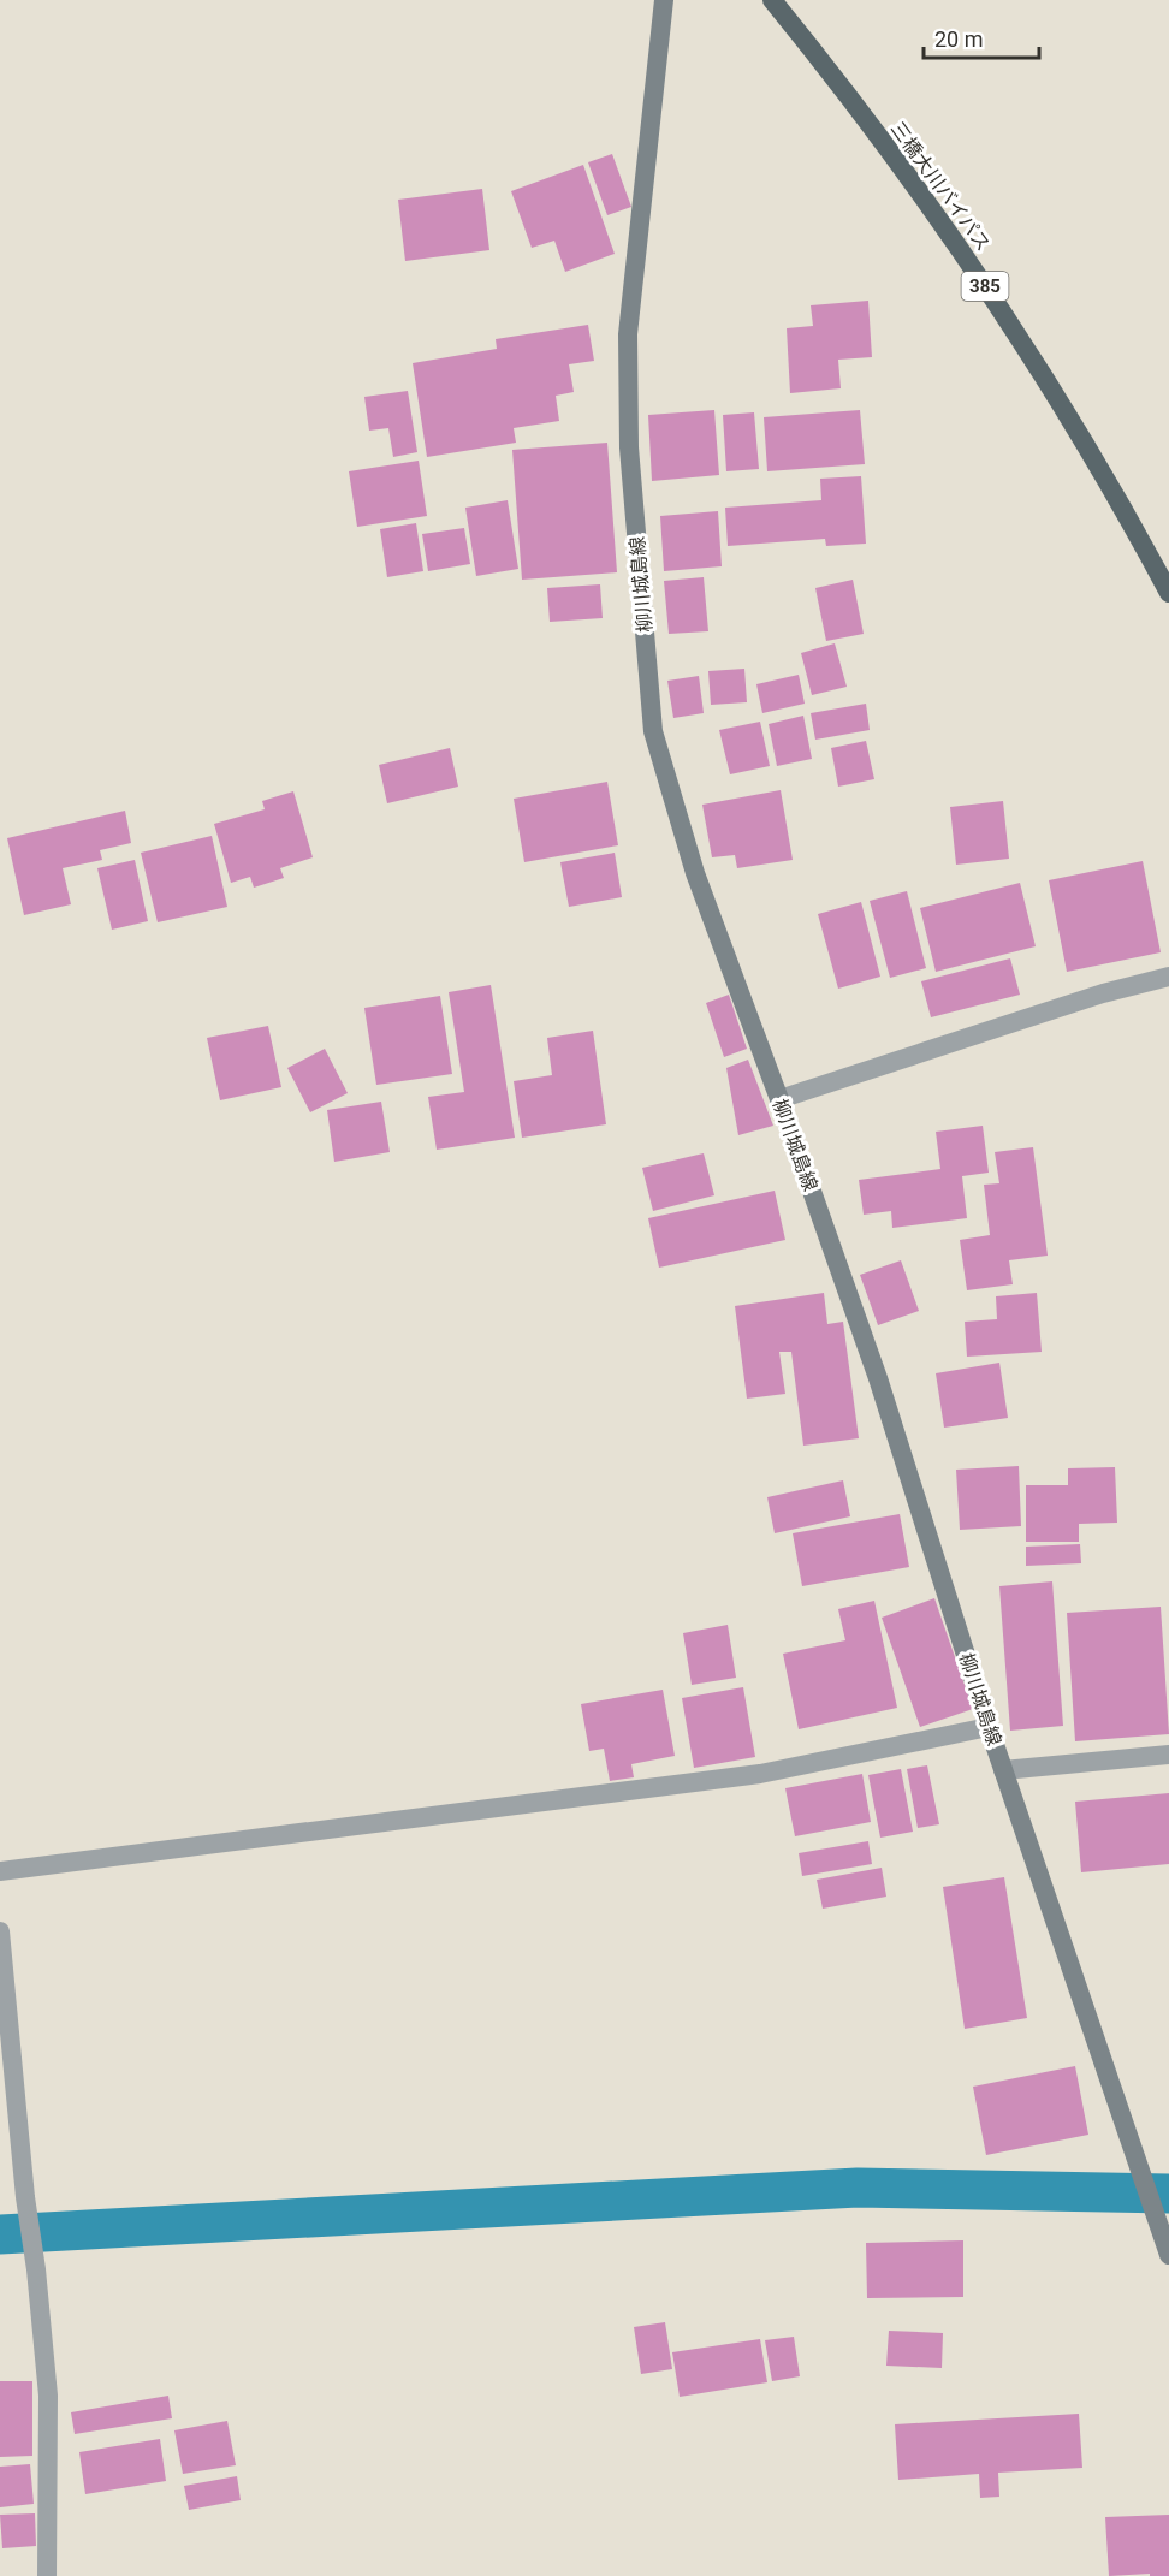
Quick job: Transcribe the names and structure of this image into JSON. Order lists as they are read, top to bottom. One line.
{"streets":{"highway":["三橋大川バイパス","385"],"main road":["柳川城島線"]},"scale_bar":"20 m"}
